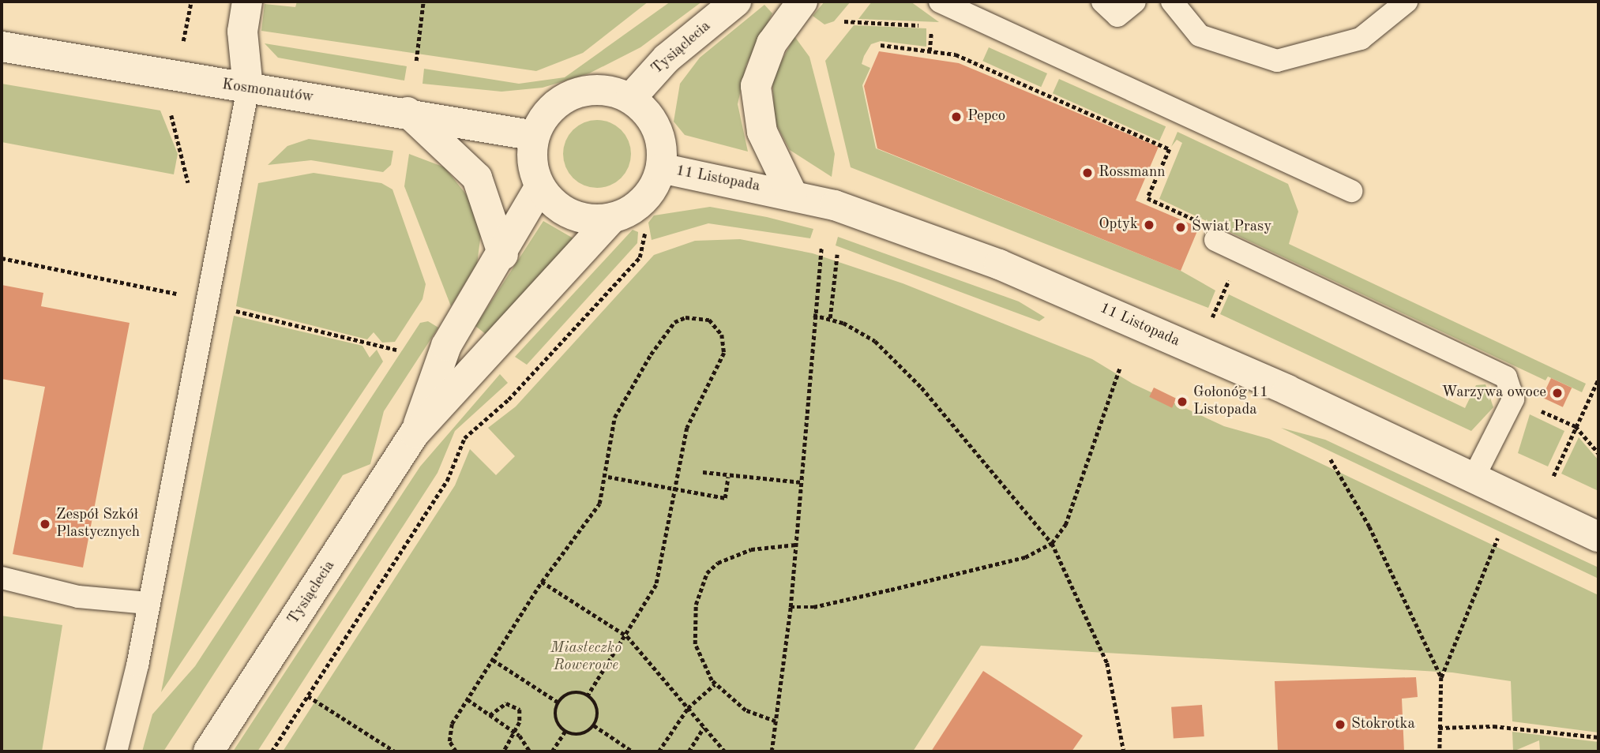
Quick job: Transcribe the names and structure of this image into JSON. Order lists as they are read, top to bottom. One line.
{"streets":{"street":["Tysiąclecia","Kosmonautów","11 Listopada"]},"crossings":[["Tysiąclecia","Kosmonautów"],["Tysiąclecia","11 Listopada"],["Kosmonautów","11 Listopada"]],"parks":["Miasteczko Rowerowe"],"places":["Pepco","Rossmann","Optyk","Świat Prasy","Warzywa owoce","Gołonóg 11 Listopada","Zespół Szkół Plastycznych","Stokrotka"]}
